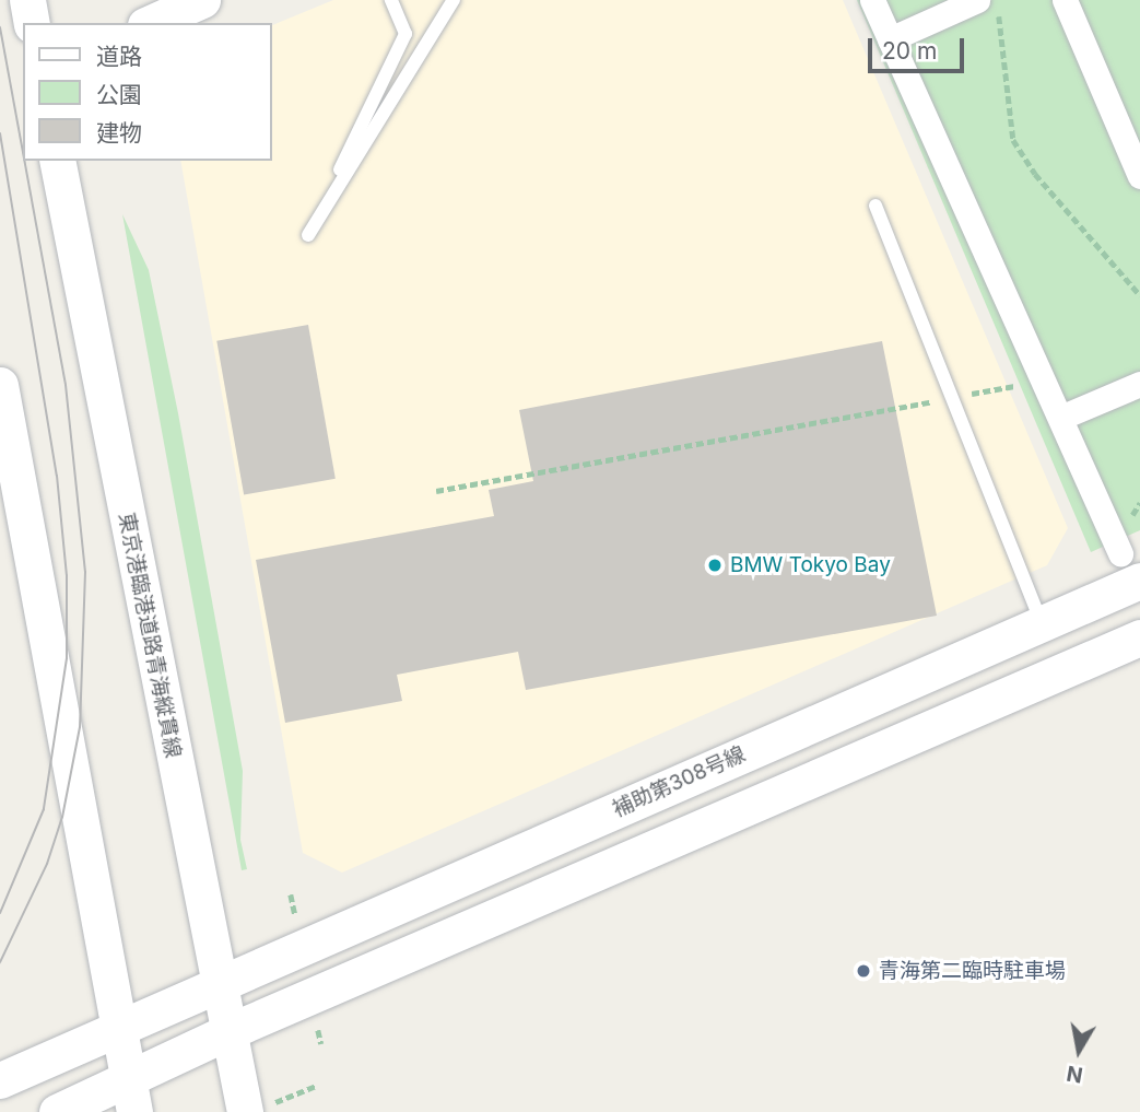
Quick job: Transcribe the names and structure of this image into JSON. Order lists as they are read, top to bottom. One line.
{"streets":{"street":["東京港臨港道路青海縦貫線","補助第308号線"]},"crossings":[["東京港臨港道路青海縦貫線","補助第308号線"]],"places":["BMW Tokyo Bay","青海第二臨時駐車場"],"legend":["道路","公園","建物"],"scale_bar":"20 m","north":"bottom"}
